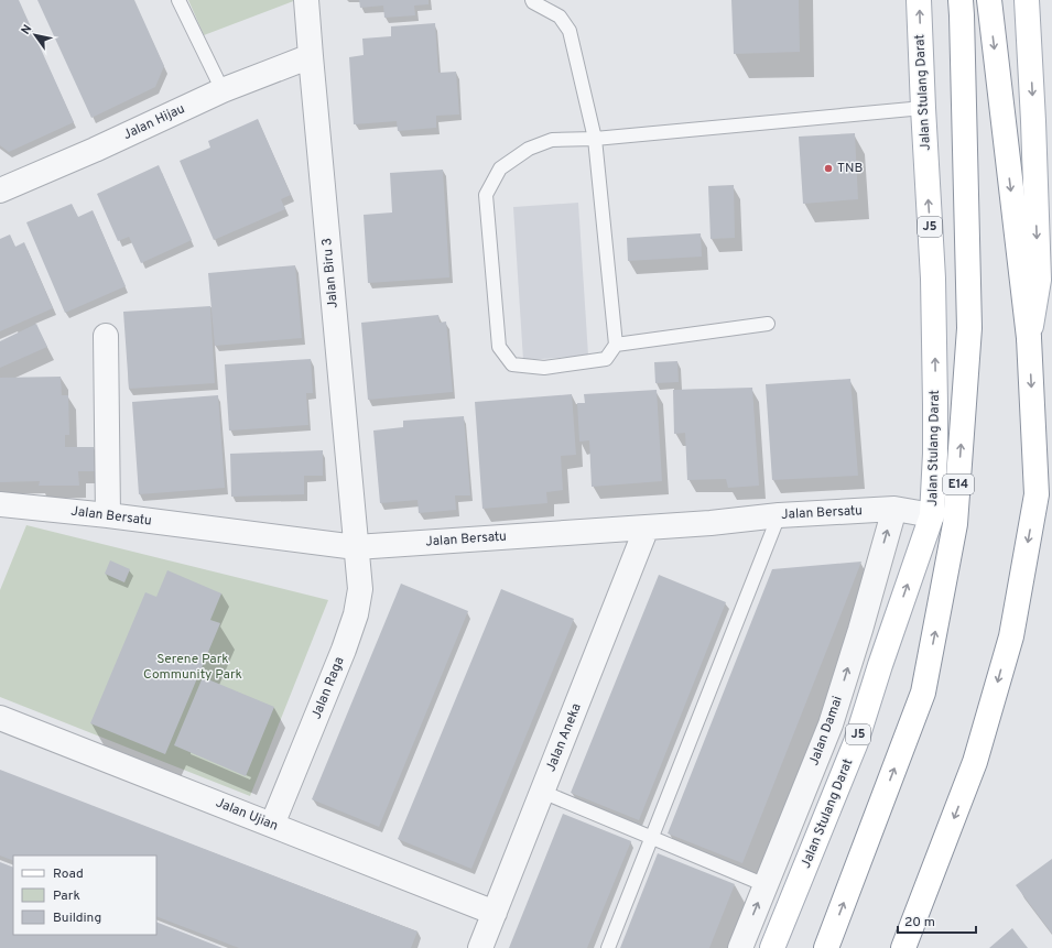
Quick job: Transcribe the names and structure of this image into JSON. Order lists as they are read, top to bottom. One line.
{"streets":{"main road":["Jalan Stulang Darat","J5","E14"],"street":["Jalan Hijau","Jalan Biru 3","Jalan Bersatu","Jalan Raga","Jalan Damai","Jalan Aneka","Jalan Ujian"]},"crossings":[["Jalan Stulang Darat","Jalan Bersatu"],["Jalan Hijau","Jalan Biru 3"],["Jalan Biru 3","Jalan Bersatu"],["Jalan Biru 3","Jalan Raga"],["Jalan Bersatu","Jalan Raga"],["Jalan Bersatu","Jalan Damai"],["Jalan Bersatu","Jalan Aneka"],["Jalan Raga","Jalan Ujian"],["Jalan Aneka","Jalan Ujian"]],"one_way":["Jalan Damai"],"parks":["Serene Park Community Park"],"places":["TNB"],"legend":["Road","Park","Building"],"scale_bar":"20 m","north":"top left"}
